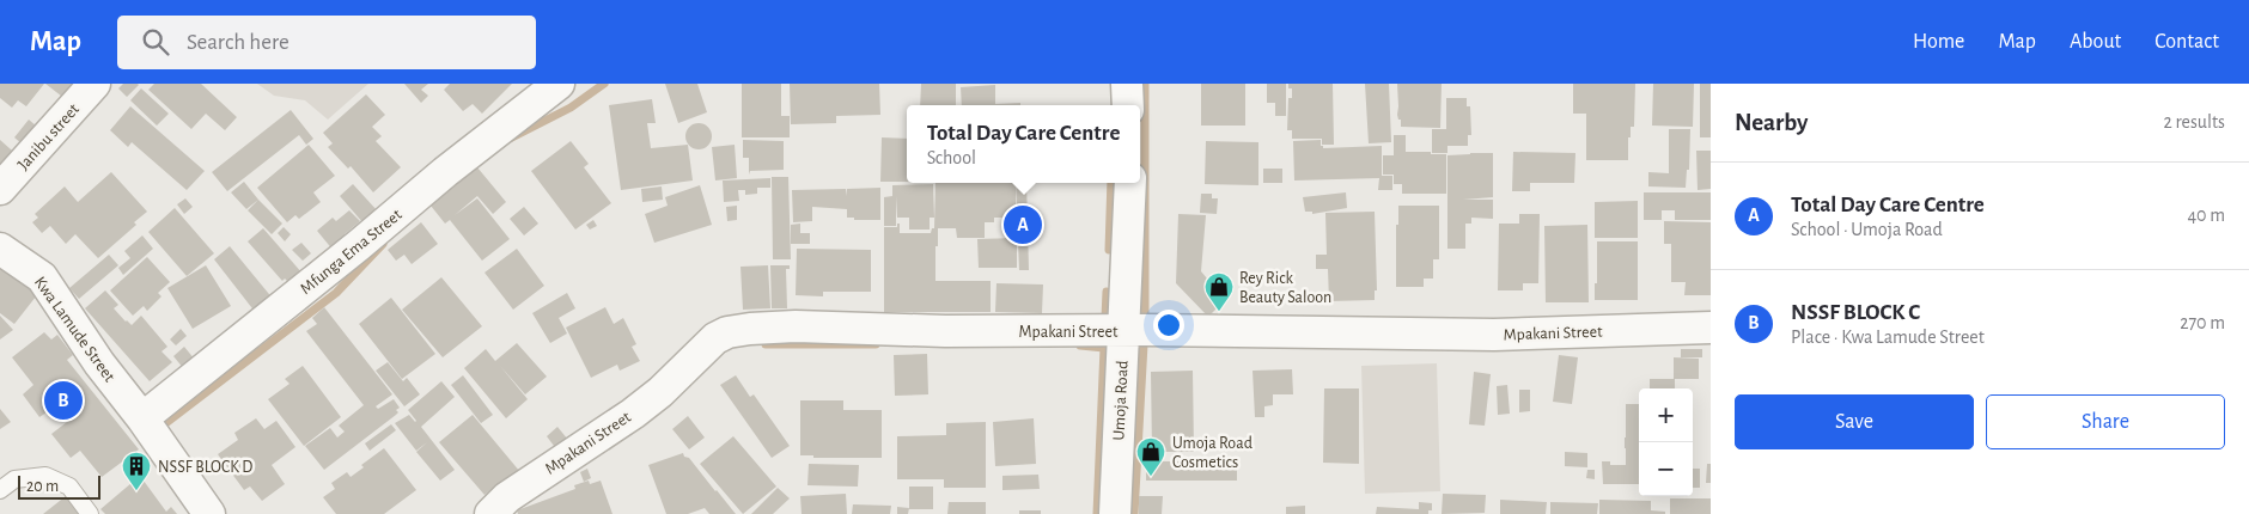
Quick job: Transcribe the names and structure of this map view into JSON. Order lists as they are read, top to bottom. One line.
{"streets":{"street":["Janibu street","Mfunga Ema Street","Kwa Lamude Street","Mpakani Street","Umoja Road"]},"crossings":[["Mfunga Ema Street","Kwa Lamude Street"],["Mpakani Street","Umoja Road"]],"places":{"shop":["Rey Rick Beauty Saloon","Umoja Road Cosmetics"],"building":["NSSF BLOCK D"]},"scale_bar":"20 m","page":{"header":"Map","search":"Search here","nav":["Home","Map","About","Contact"],"heading":["Nearby","2 results"],"popup":["Total Day Care Centre","School"],"list":[{"mark":"A","name":"Total Day Care Centre","note":"School · Umoja Road","value":"40 m"},{"mark":"B","name":"NSSF BLOCK C","note":"Place · Kwa Lamude Street","value":"270 m"}],"pins":["A","B"],"buttons":["Save","Share"],"map_buttons":["+","−"],"scale":"20 m"}}
